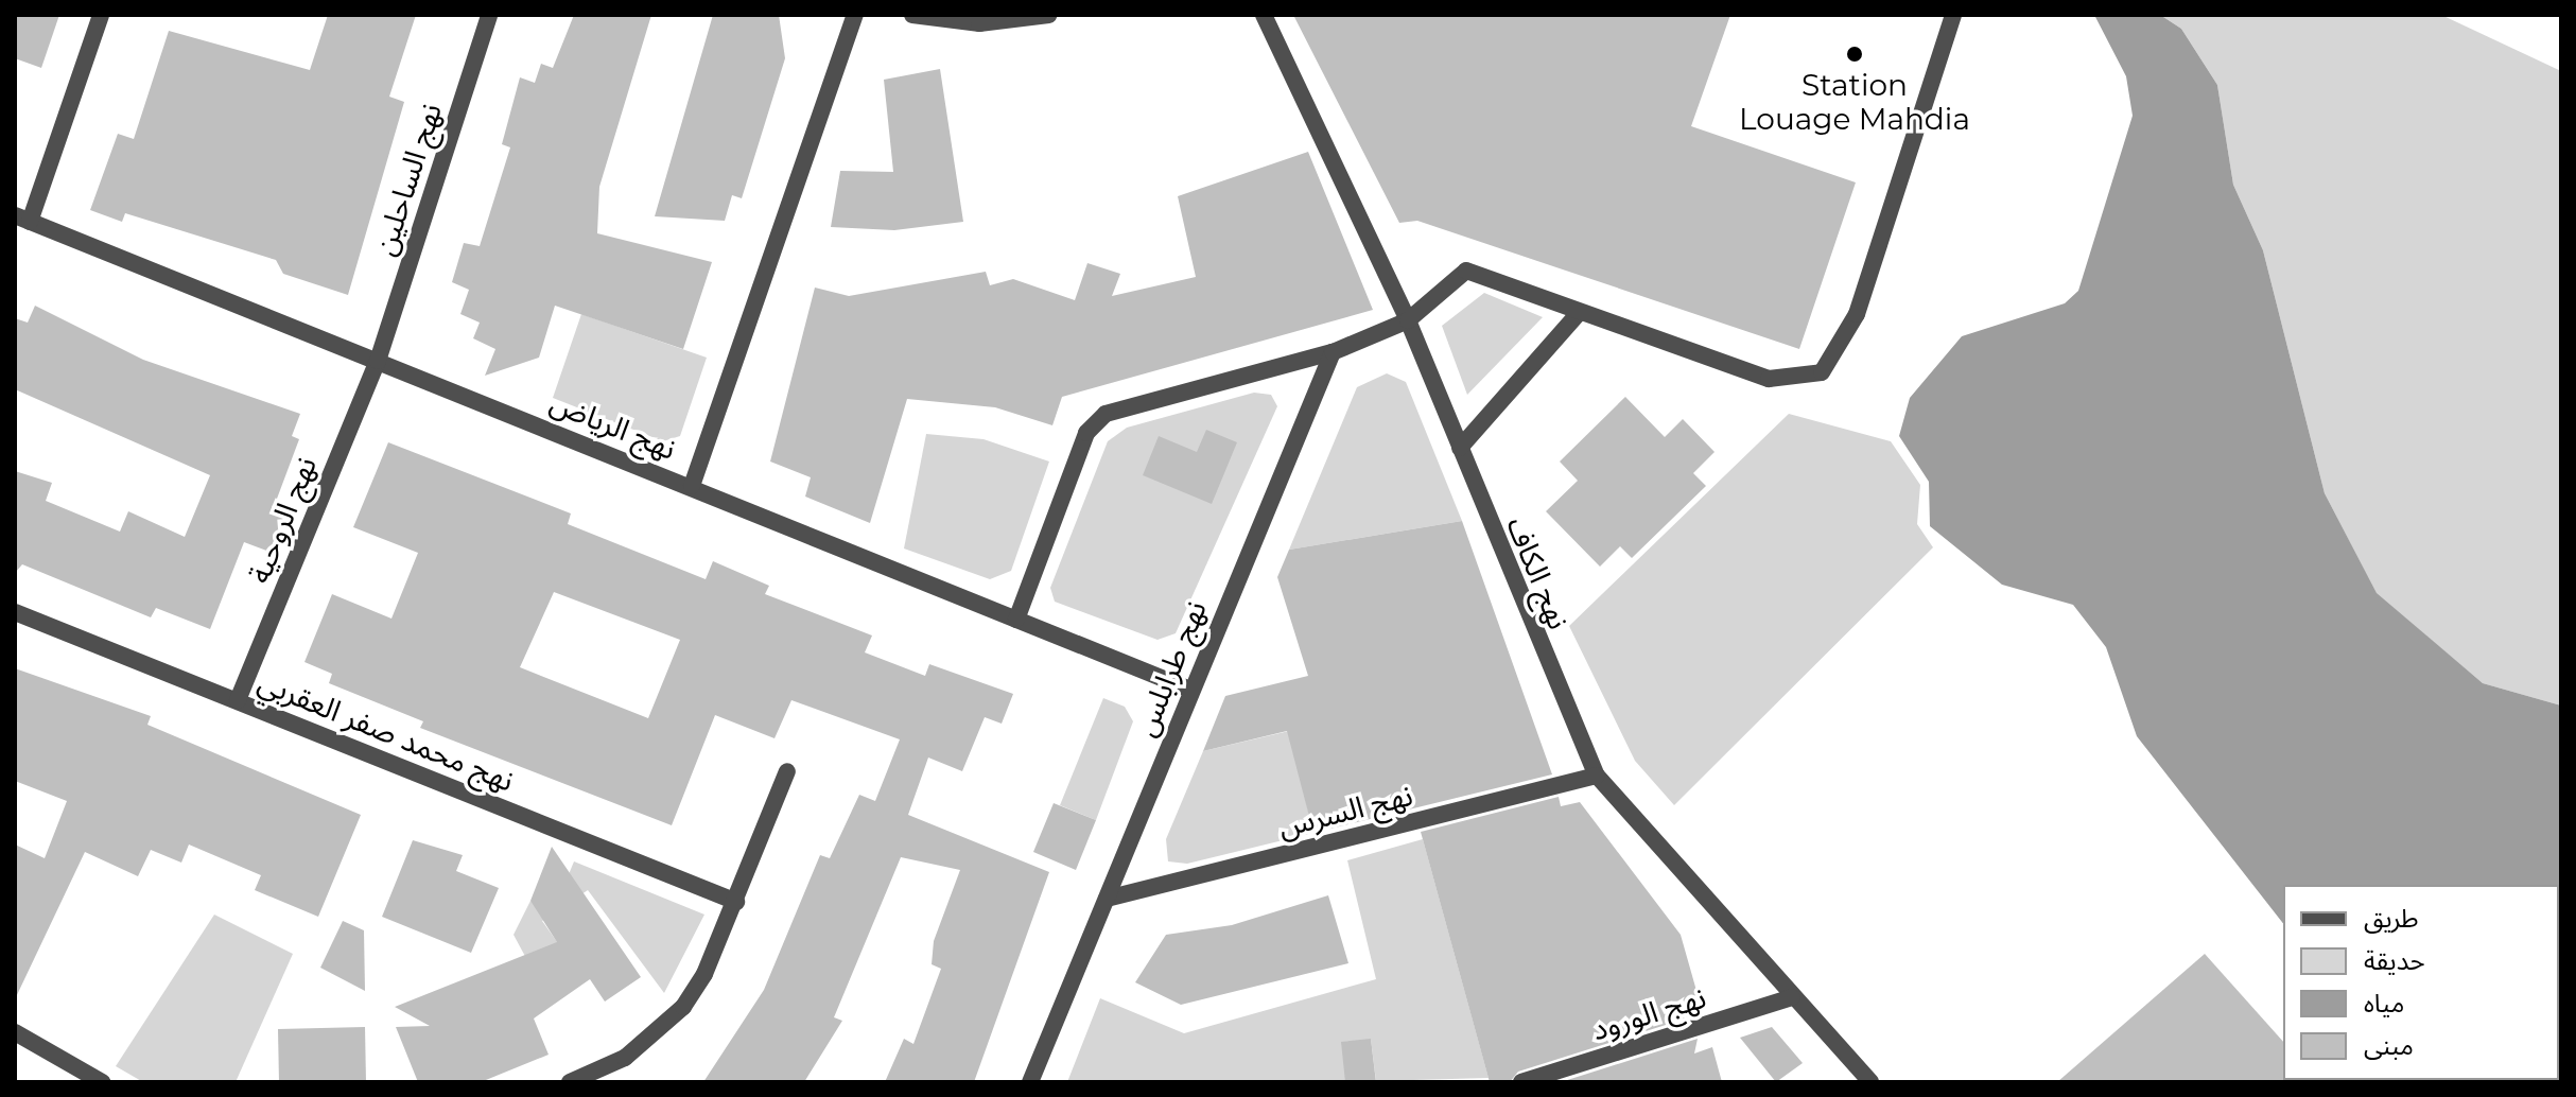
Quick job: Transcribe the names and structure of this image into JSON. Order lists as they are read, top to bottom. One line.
{"streets":{"street":["نهج الساحلين","نهج الرياض","نهج الروحية","نهج الكاف","نهج طرابلس","نهج محمد صفر العقربي","نهج السرس","نهج الورود"]},"crossings":[["نهج الساحلين","نهج الرياض"],["نهج الساحلين","نهج الروحية"],["نهج الرياض","نهج الروحية"],["نهج الرياض","نهج طرابلس"],["نهج الروحية","نهج محمد صفر العقربي"],["نهج الكاف","نهج السرس"],["نهج الكاف","نهج الورود"],["نهج طرابلس","نهج السرس"]],"places":["Station Louage Mahdia"],"legend":["طريق","حديقة","مياه","مبنى"]}
